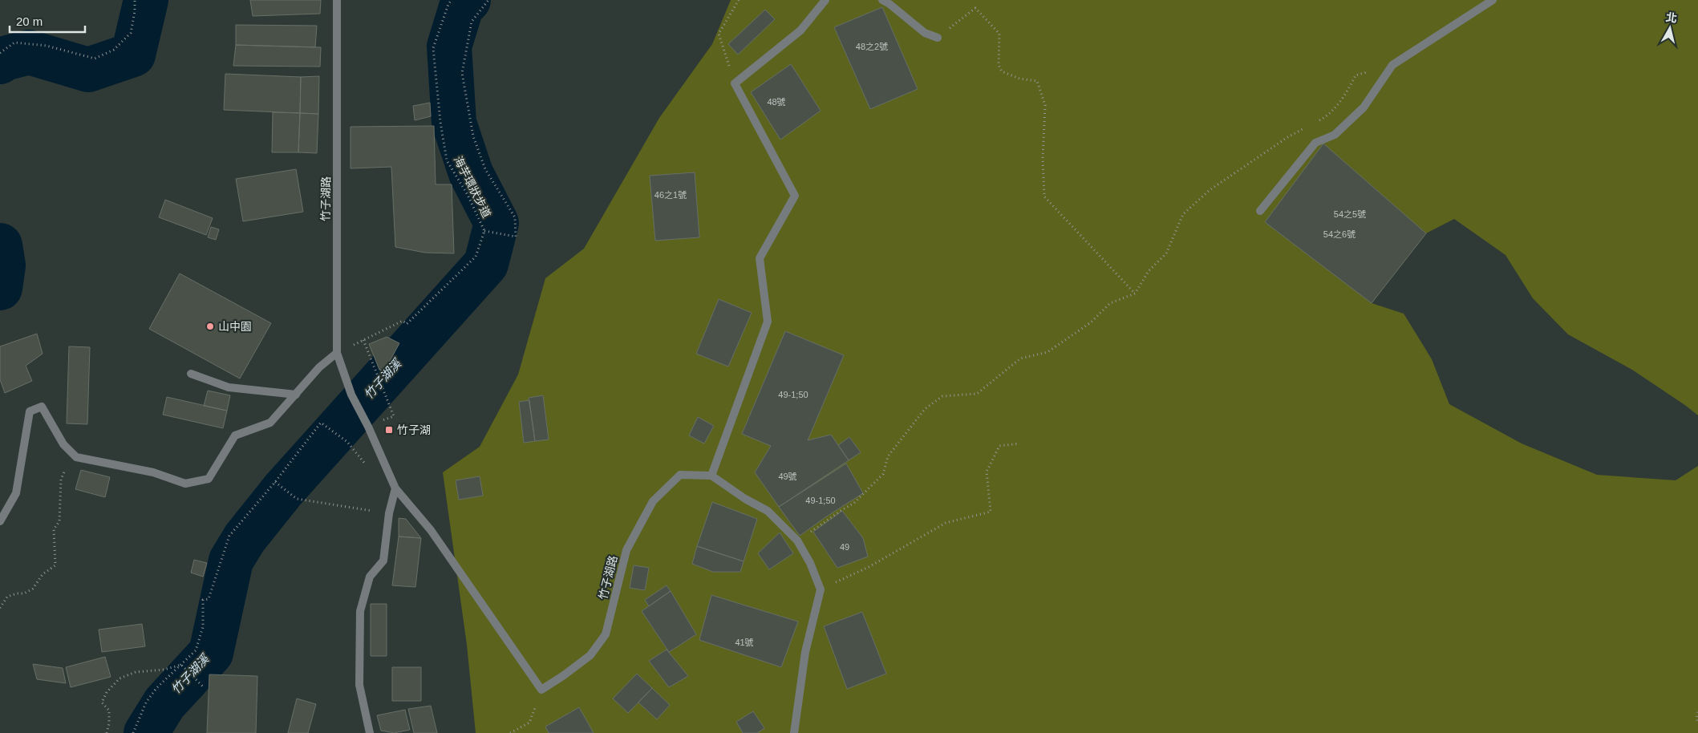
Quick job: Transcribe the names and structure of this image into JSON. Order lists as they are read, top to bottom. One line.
{"streets":{"street":["竹子湖路"],"path":["海芋環狀步道"]},"crossings":[["海芋環狀步道","竹子湖路"]],"water":["竹子湖溪"],"places":{"other":["山中園"],"transit":["竹子湖"]},"house_numbers":["48之2號","48號","46之1號","54之5號","54之6號","49-1;50","49號","49-1;50","49","41號"],"scale_bar":"20 m","north":"top"}
